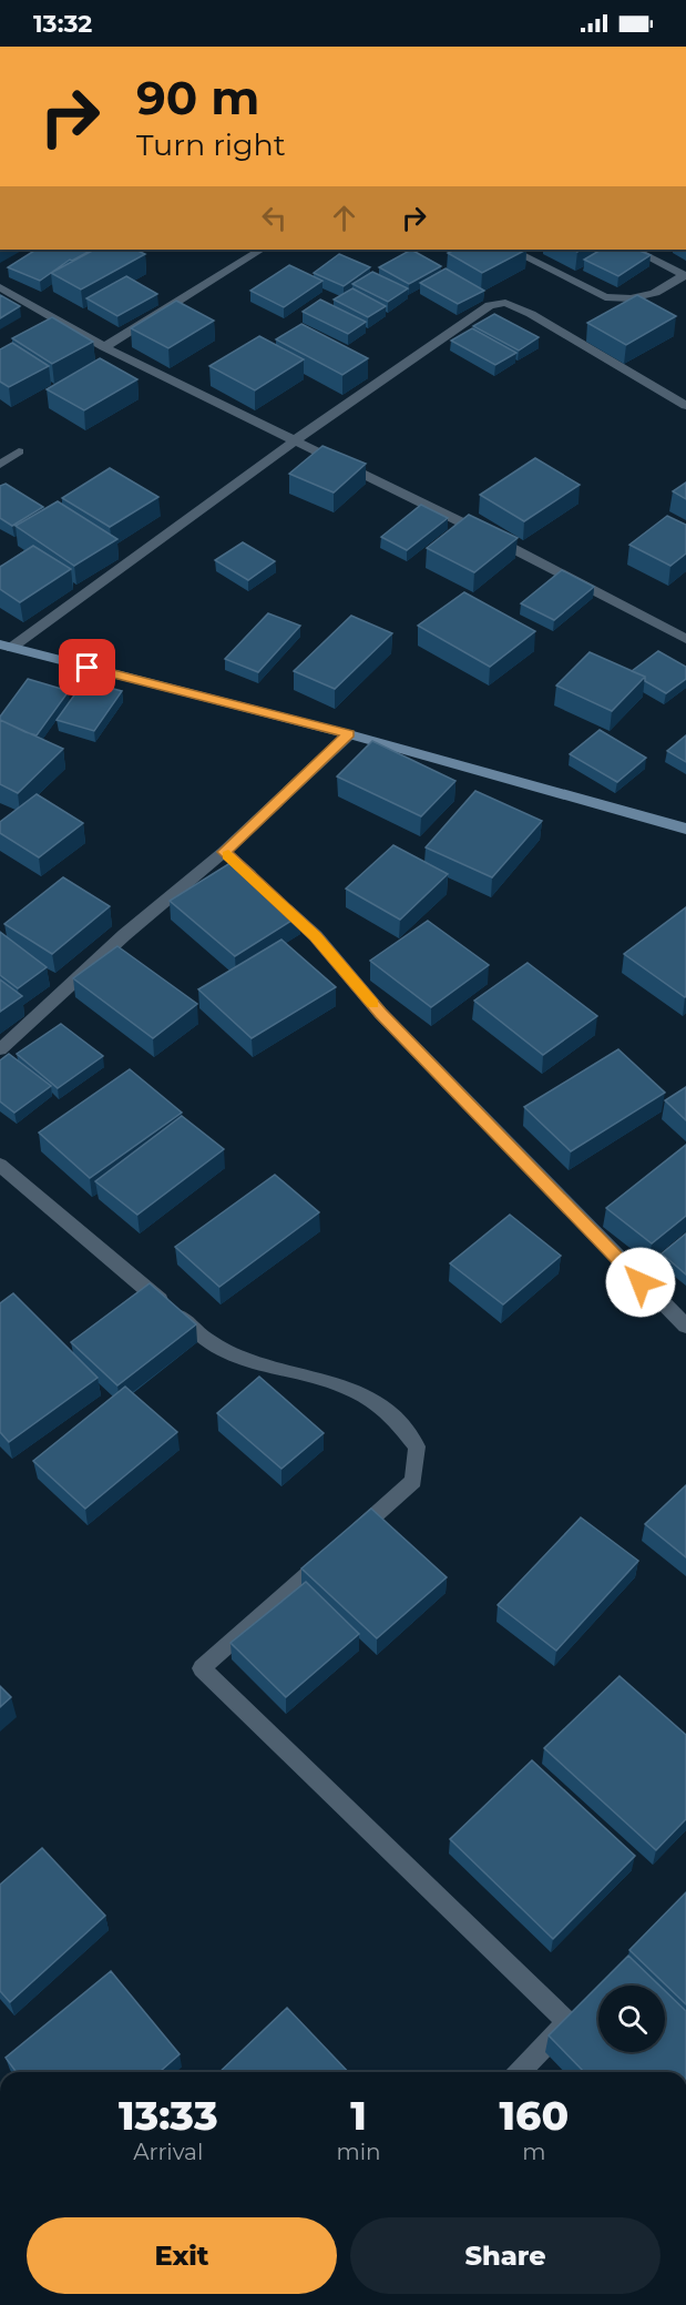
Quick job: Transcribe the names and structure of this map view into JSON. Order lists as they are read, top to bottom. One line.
{"page":{"status":"13:32","turn":["90 m","Turn right"],"eta":["13:33","Arrival","1","min","160","m"],"buttons":["Exit","Share"]}}
